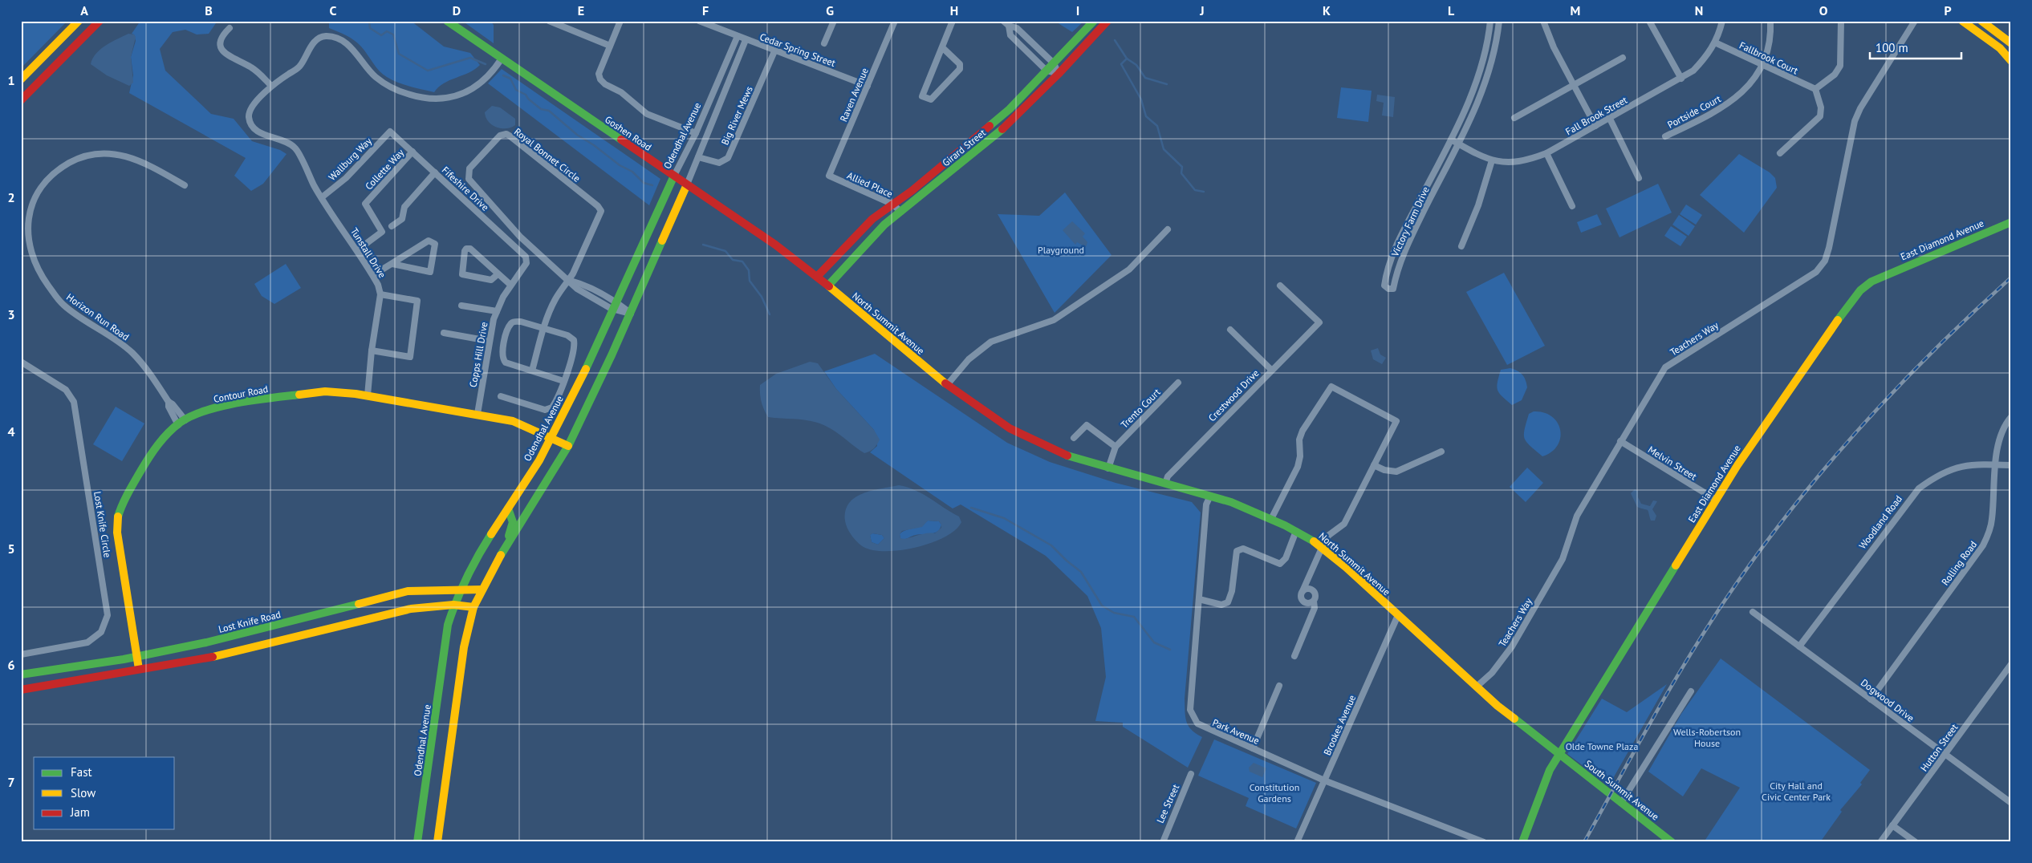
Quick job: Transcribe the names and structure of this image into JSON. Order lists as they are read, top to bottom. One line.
{"streets":{"street":["Cedar Spring Street","Fallbrook Court","Raven Avenue","Portside Court","Big River Mews","Fall Brook Street","Goshen Road","Odendhal Avenue","Girard Street","Royal Bonnet Circle","Wallburg Way","Collette Way","Allied Place","Fifeshire Drive","Victory Farm Drive","East Diamond Avenue","Tunstall Drive","Horizon Run Road","North Summit Avenue","Teachers Way","Copps Hill Drive","Contour Road","Crestwood Drive","Trento Court","Melvin Street","Woodland Road","Lost Knife Circle","Rolling Road","Lost Knife Road","Dogwood Drive","Brookes Avenue","Park Avenue","Hutton Street","South Summit Avenue","Lee Street"]},"crossings":[["Cedar Spring Street","Raven Avenue"],["Cedar Spring Street","Big River Mews"],["Cedar Spring Street","Odendhal Avenue"],["Fallbrook Court","Portside Court"],["Fallbrook Court","Fall Brook Street"],["Raven Avenue","Allied Place"],["Big River Mews","Odendhal Avenue"],["Fall Brook Street","Victory Farm Drive"],["Goshen Road","Odendhal Avenue"],["Goshen Road","Girard Street"],["Goshen Road","Tunstall Drive"],["Goshen Road","North Summit Avenue"],["Odendhal Avenue","Royal Bonnet Circle"],["Odendhal Avenue","Contour Road"],["Odendhal Avenue","Lost Knife Road"],["Girard Street","Allied Place"],["Girard Street","North Summit Avenue"],["Wallburg Way","Fifeshire Drive"],["Wallburg Way","Tunstall Drive"],["Collette Way","Fifeshire Drive"],["Collette Way","Tunstall Drive"],["Fifeshire Drive","Copps Hill Drive"],["East Diamond Avenue","North Summit Avenue"],["East Diamond Avenue","Melvin Street"],["East Diamond Avenue","South Summit Avenue"],["Tunstall Drive","Contour Road"],["Horizon Run Road","Contour Road"],["North Summit Avenue","Teachers Way"],["North Summit Avenue","Crestwood Drive"],["North Summit Avenue","Trento Court"],["North Summit Avenue","Brookes Avenue"],["North Summit Avenue","Park Avenue"],["North Summit Avenue","South Summit Avenue"],["Teachers Way","Melvin Street"],["Copps Hill Drive","Contour Road"],["Contour Road","Lost Knife Road"],["Woodland Road","Rolling Road"],["Woodland Road","Dogwood Drive"],["Rolling Road","Dogwood Drive"],["Dogwood Drive","Hutton Street"],["Brookes Avenue","Park Avenue"]],"parks":["Playground","Wells-Robertson House","Olde Towne Plaza","City Hall and Civic Center Park","Constitution Gardens"],"legend":["Fast","Slow","Jam"],"scale_bar":"100 m","grid":{"columns":["A","B","C","D","E","F","G","H","I","J","K","L","M","N","O","P"],"rows":["1","2","3","4","5","6","7"]}}
